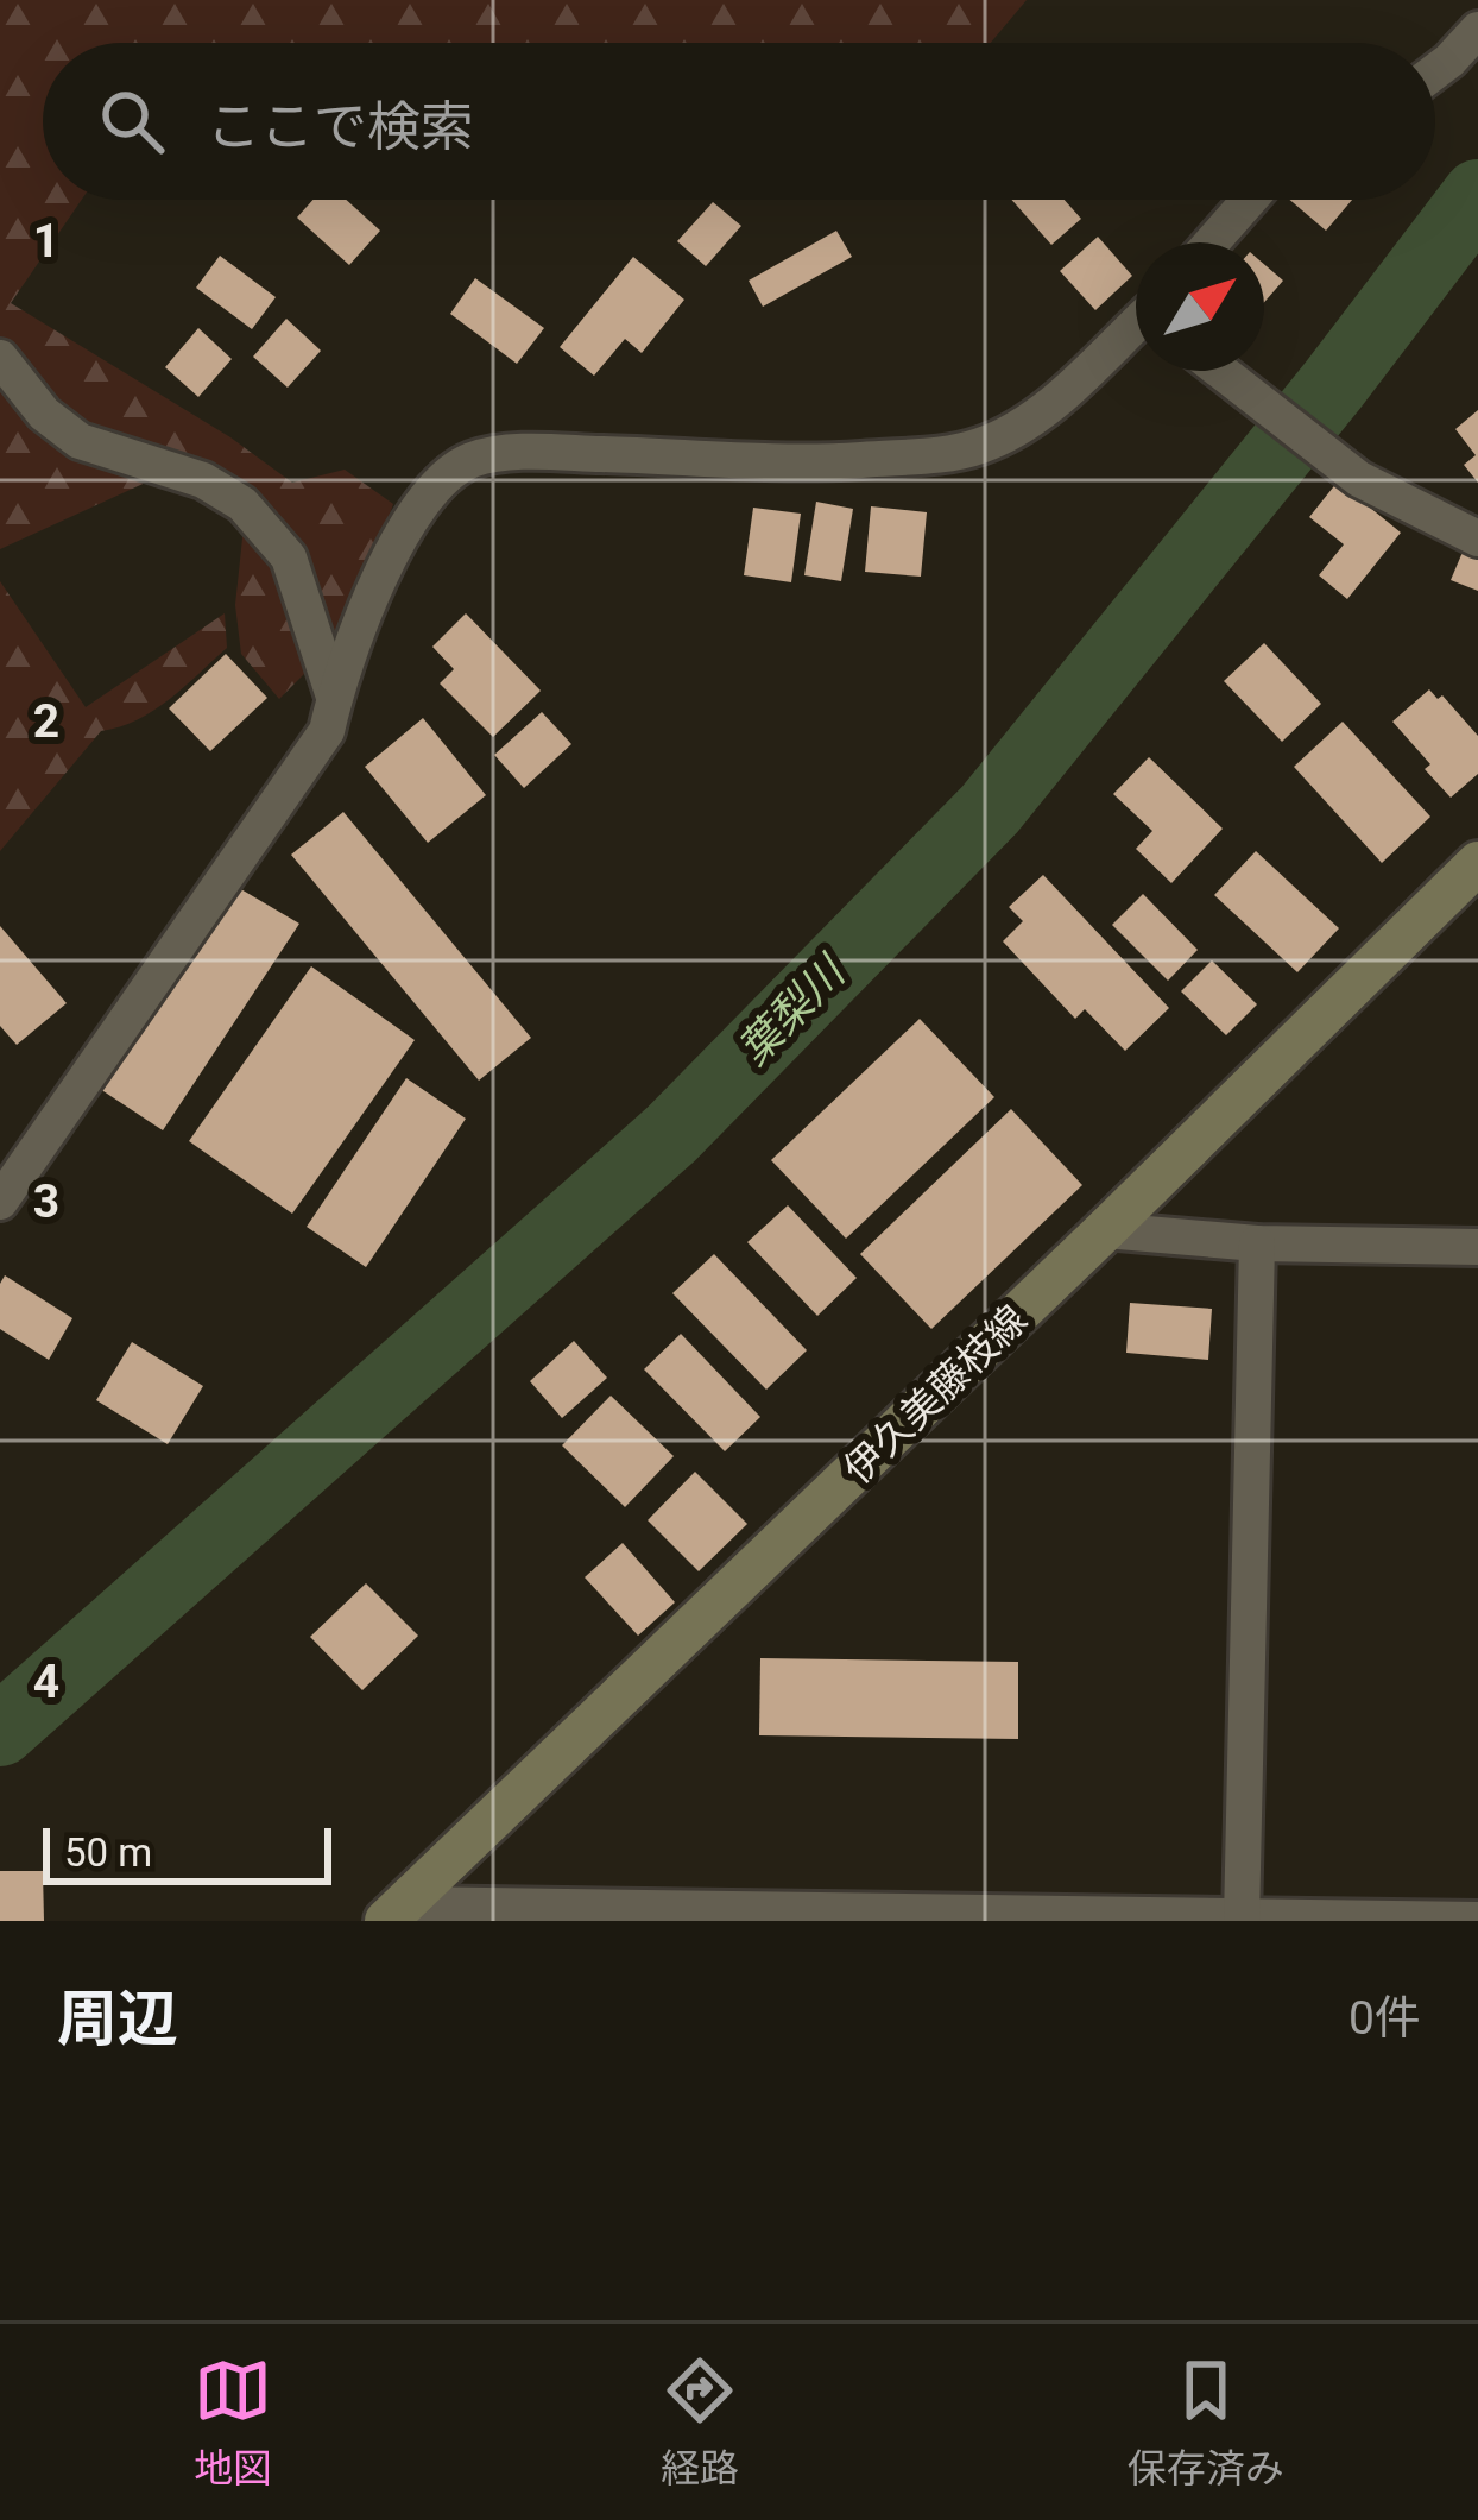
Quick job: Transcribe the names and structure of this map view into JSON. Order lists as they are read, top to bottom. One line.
{"streets":{"main road":["伊久美藤枝線"]},"water":["葉梨川"],"scale_bar":"50 m","north":"top right","page":{"search":"ここで検索","scale":"50 m","heading":["周辺","0件"],"nav":["地図","経路","保存済み"]},"grid":{"rows":["1","2","3","4"]}}
